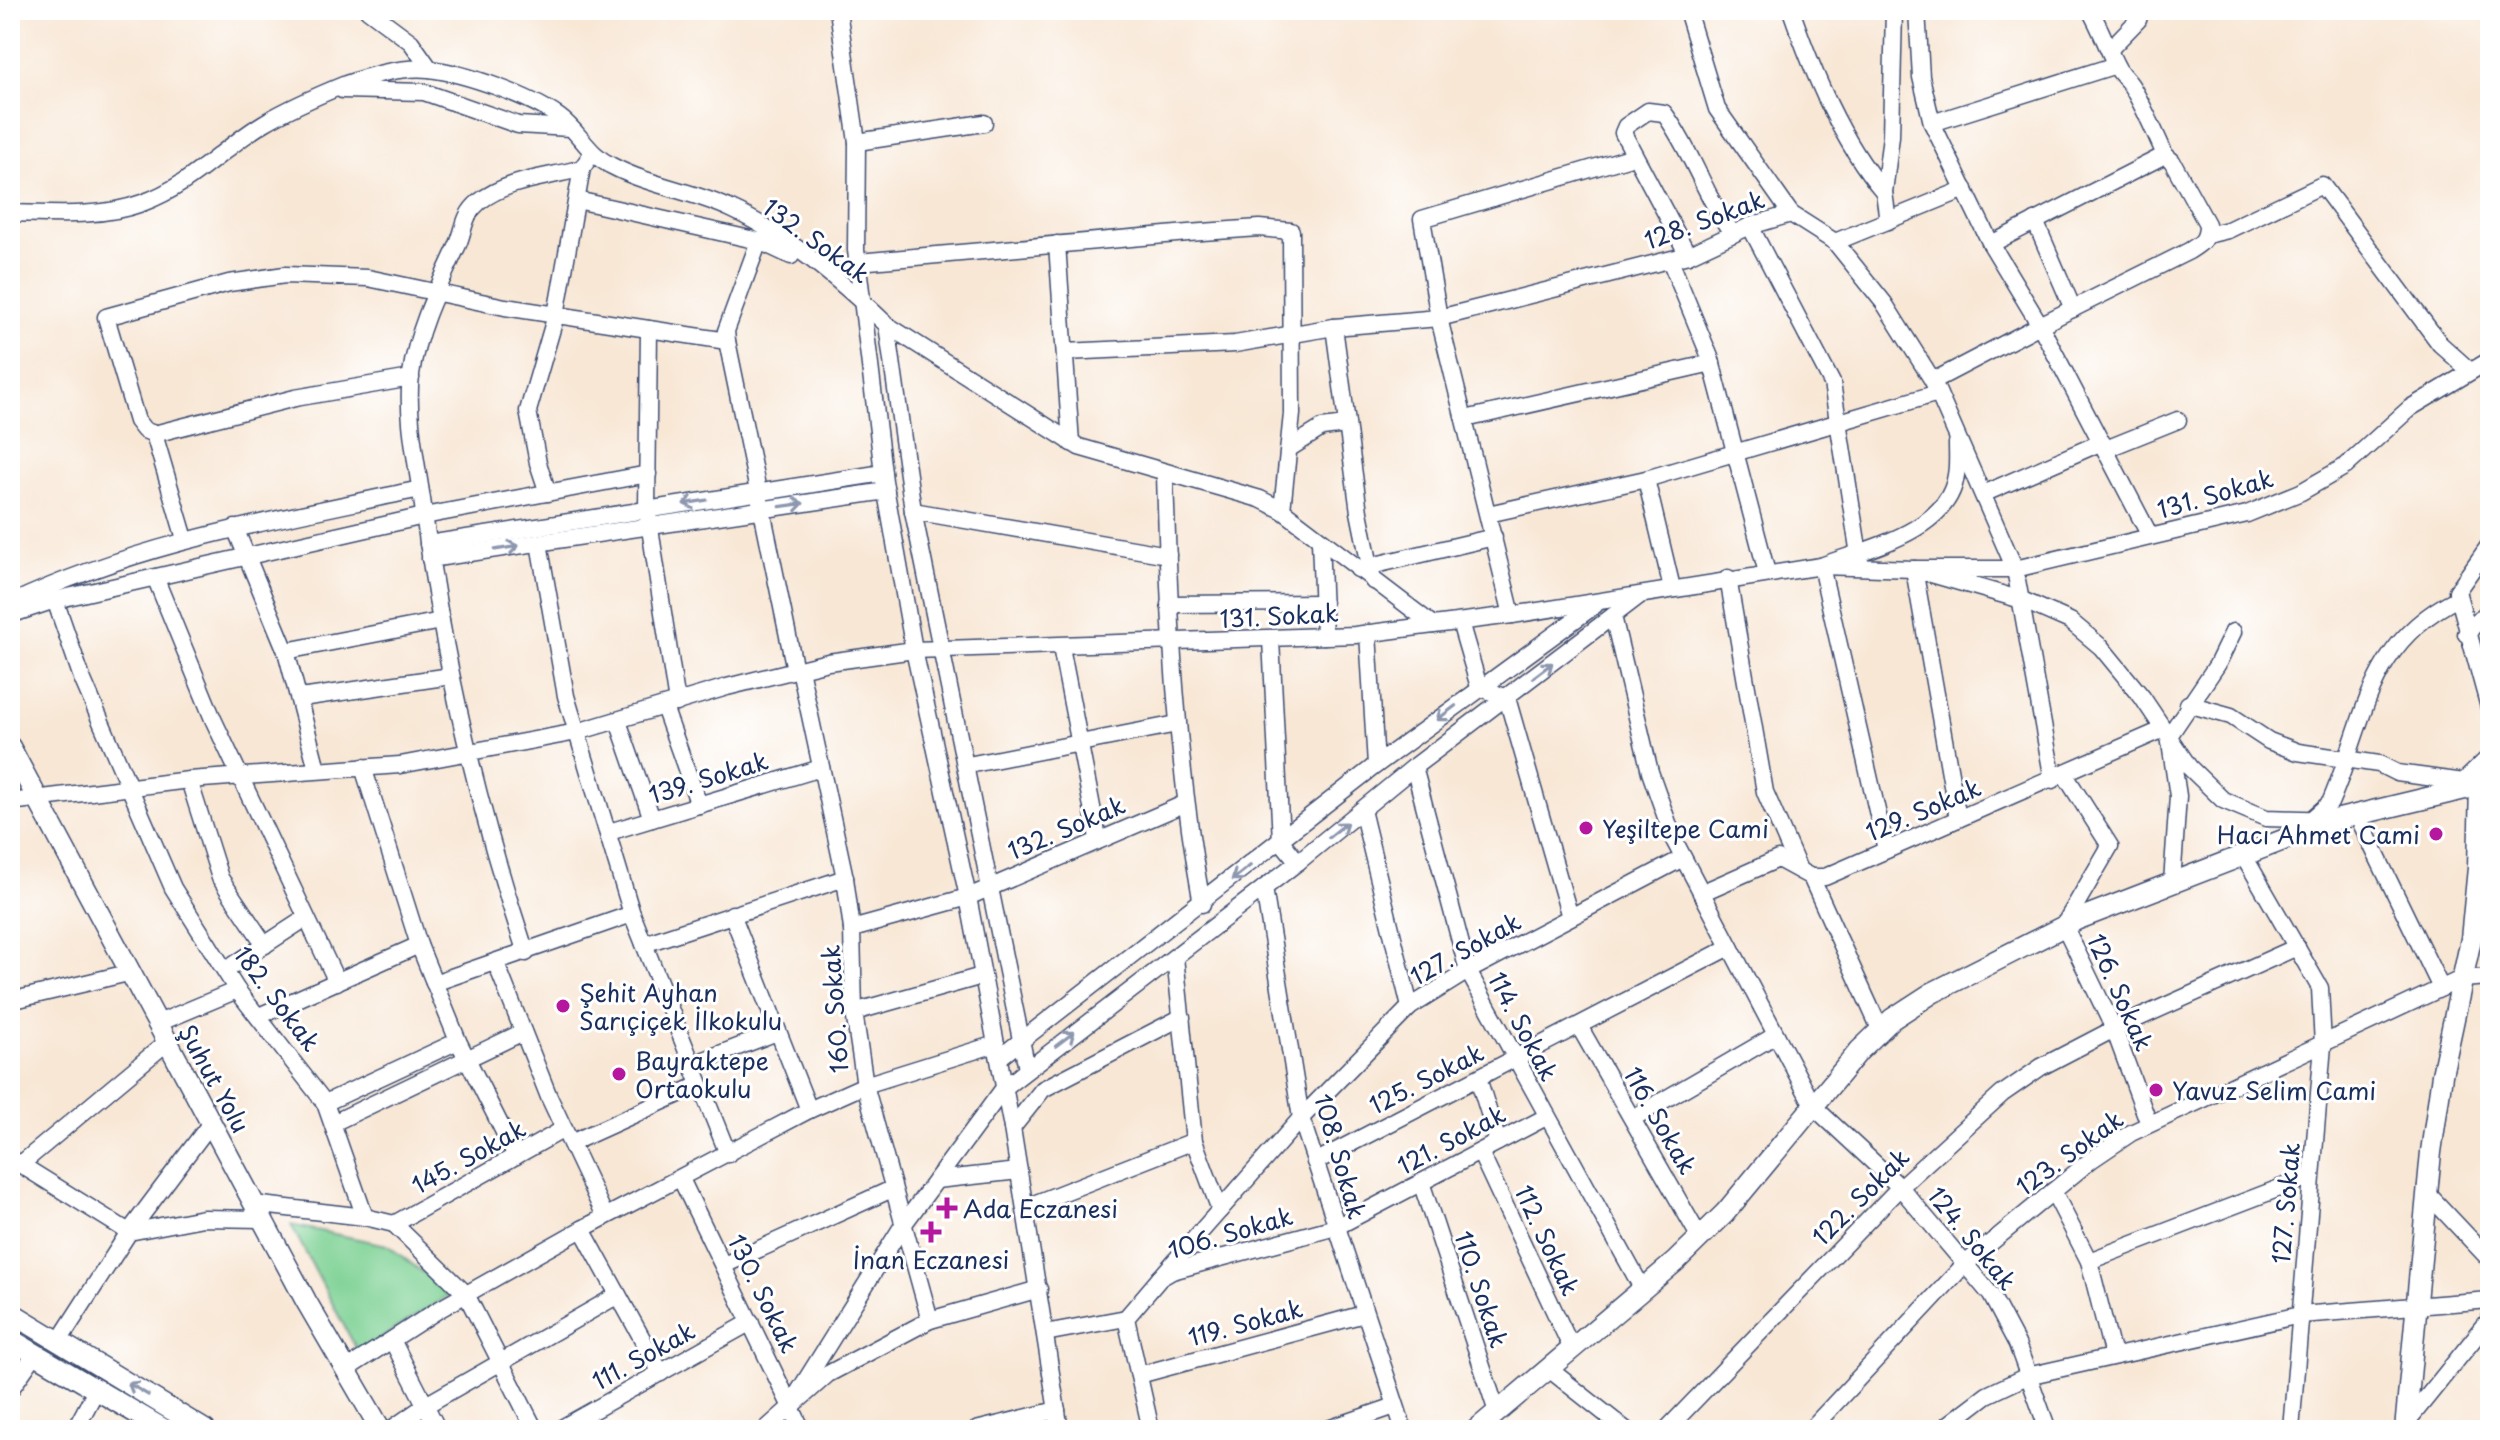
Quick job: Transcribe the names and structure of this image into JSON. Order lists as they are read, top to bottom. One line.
{"streets":{"main road":["Şuhut Yolu"],"street":["128. Sokak","132. Sokak","131. Sokak","139. Sokak","129. Sokak","127. Sokak","126. Sokak","182. Sokak","160. Sokak","114. Sokak","125. Sokak","116. Sokak","121. Sokak","123. Sokak","145. Sokak","108. Sokak","122. Sokak","106. Sokak","124. Sokak","112. Sokak","110. Sokak","130. Sokak","119. Sokak","111. Sokak"]},"crossings":[["128. Sokak","131. Sokak"],["132. Sokak","131. Sokak"],["132. Sokak","160. Sokak"],["131. Sokak","182. Sokak"],["131. Sokak","160. Sokak"],["131. Sokak","Şuhut Yolu"],["139. Sokak","160. Sokak"],["129. Sokak","124. Sokak"],["127. Sokak","114. Sokak"],["127. Sokak","123. Sokak"],["127. Sokak","108. Sokak"],["127. Sokak","122. Sokak"],["127. Sokak","106. Sokak"],["127. Sokak","124. Sokak"],["126. Sokak","123. Sokak"],["126. Sokak","122. Sokak"],["114. Sokak","125. Sokak"],["114. Sokak","121. Sokak"],["125. Sokak","116. Sokak"],["125. Sokak","108. Sokak"],["125. Sokak","124. Sokak"],["121. Sokak","108. Sokak"],["121. Sokak","106. Sokak"],["121. Sokak","112. Sokak"],["121. Sokak","110. Sokak"],["123. Sokak","124. Sokak"],["108. Sokak","106. Sokak"],["108. Sokak","119. Sokak"],["122. Sokak","124. Sokak"],["130. Sokak","111. Sokak"]],"places":{"other":["Yeşiltepe Cami","Hacı Ahmet Cami","Şehit Ayhan Sarıçiçek İlkokulu","Bayraktepe Ortaokulu","Yavuz Selim Cami"],"health":["Ada Eczanesi","İnan Eczanesi"]}}
